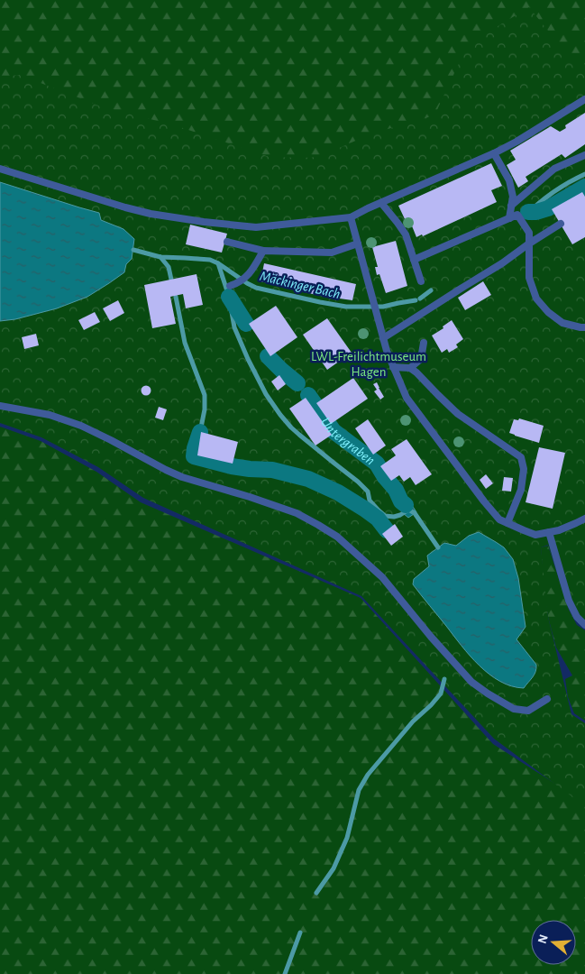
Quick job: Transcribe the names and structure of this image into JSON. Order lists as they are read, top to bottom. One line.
{"water":["Mäckinger Bach","Untergraben"],"parks":["LWL-Freilichtmuseum Hagen"],"north":"left"}
